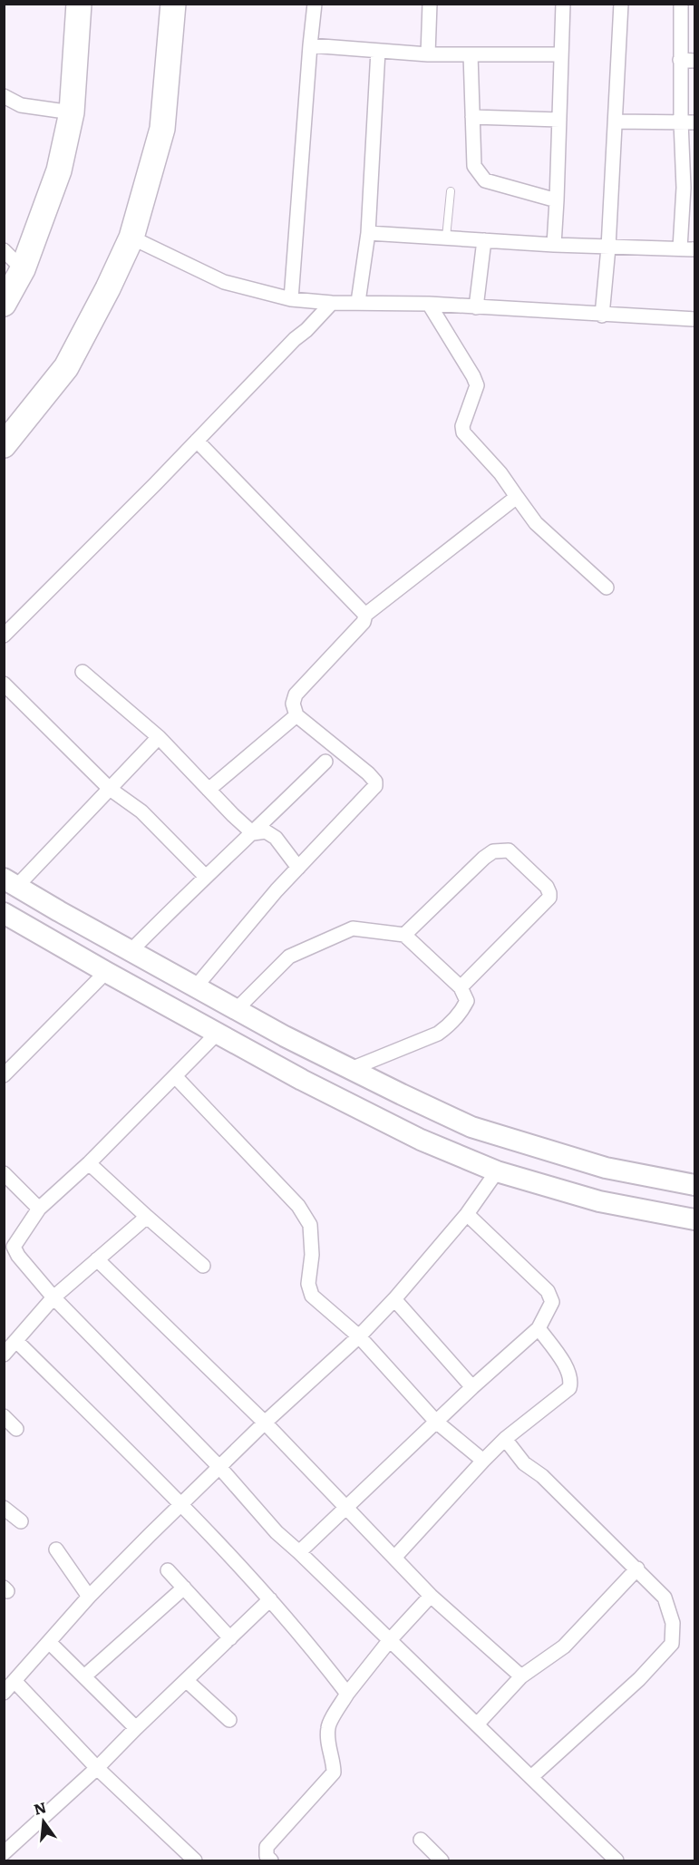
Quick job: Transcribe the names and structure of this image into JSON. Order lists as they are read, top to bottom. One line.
{"north":"top"}
